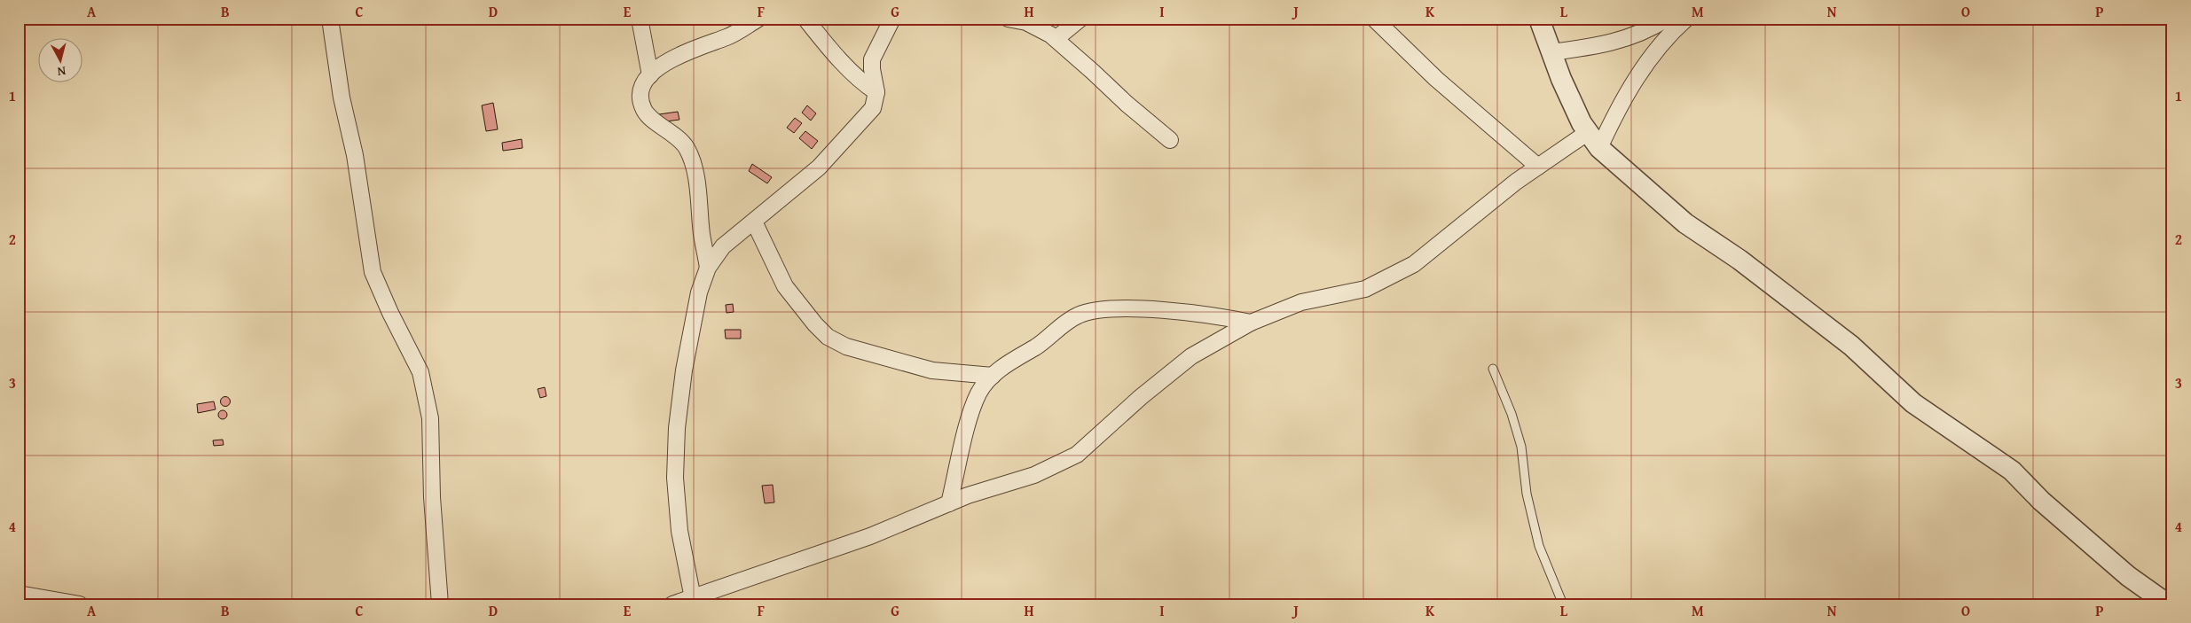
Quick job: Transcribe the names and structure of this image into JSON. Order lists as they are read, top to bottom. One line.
{"north":"bottom","grid":{"columns":["A","B","C","D","E","F","G","H","I","J","K","L","M","N","O","P"],"rows":["1","2","3","4"]}}
